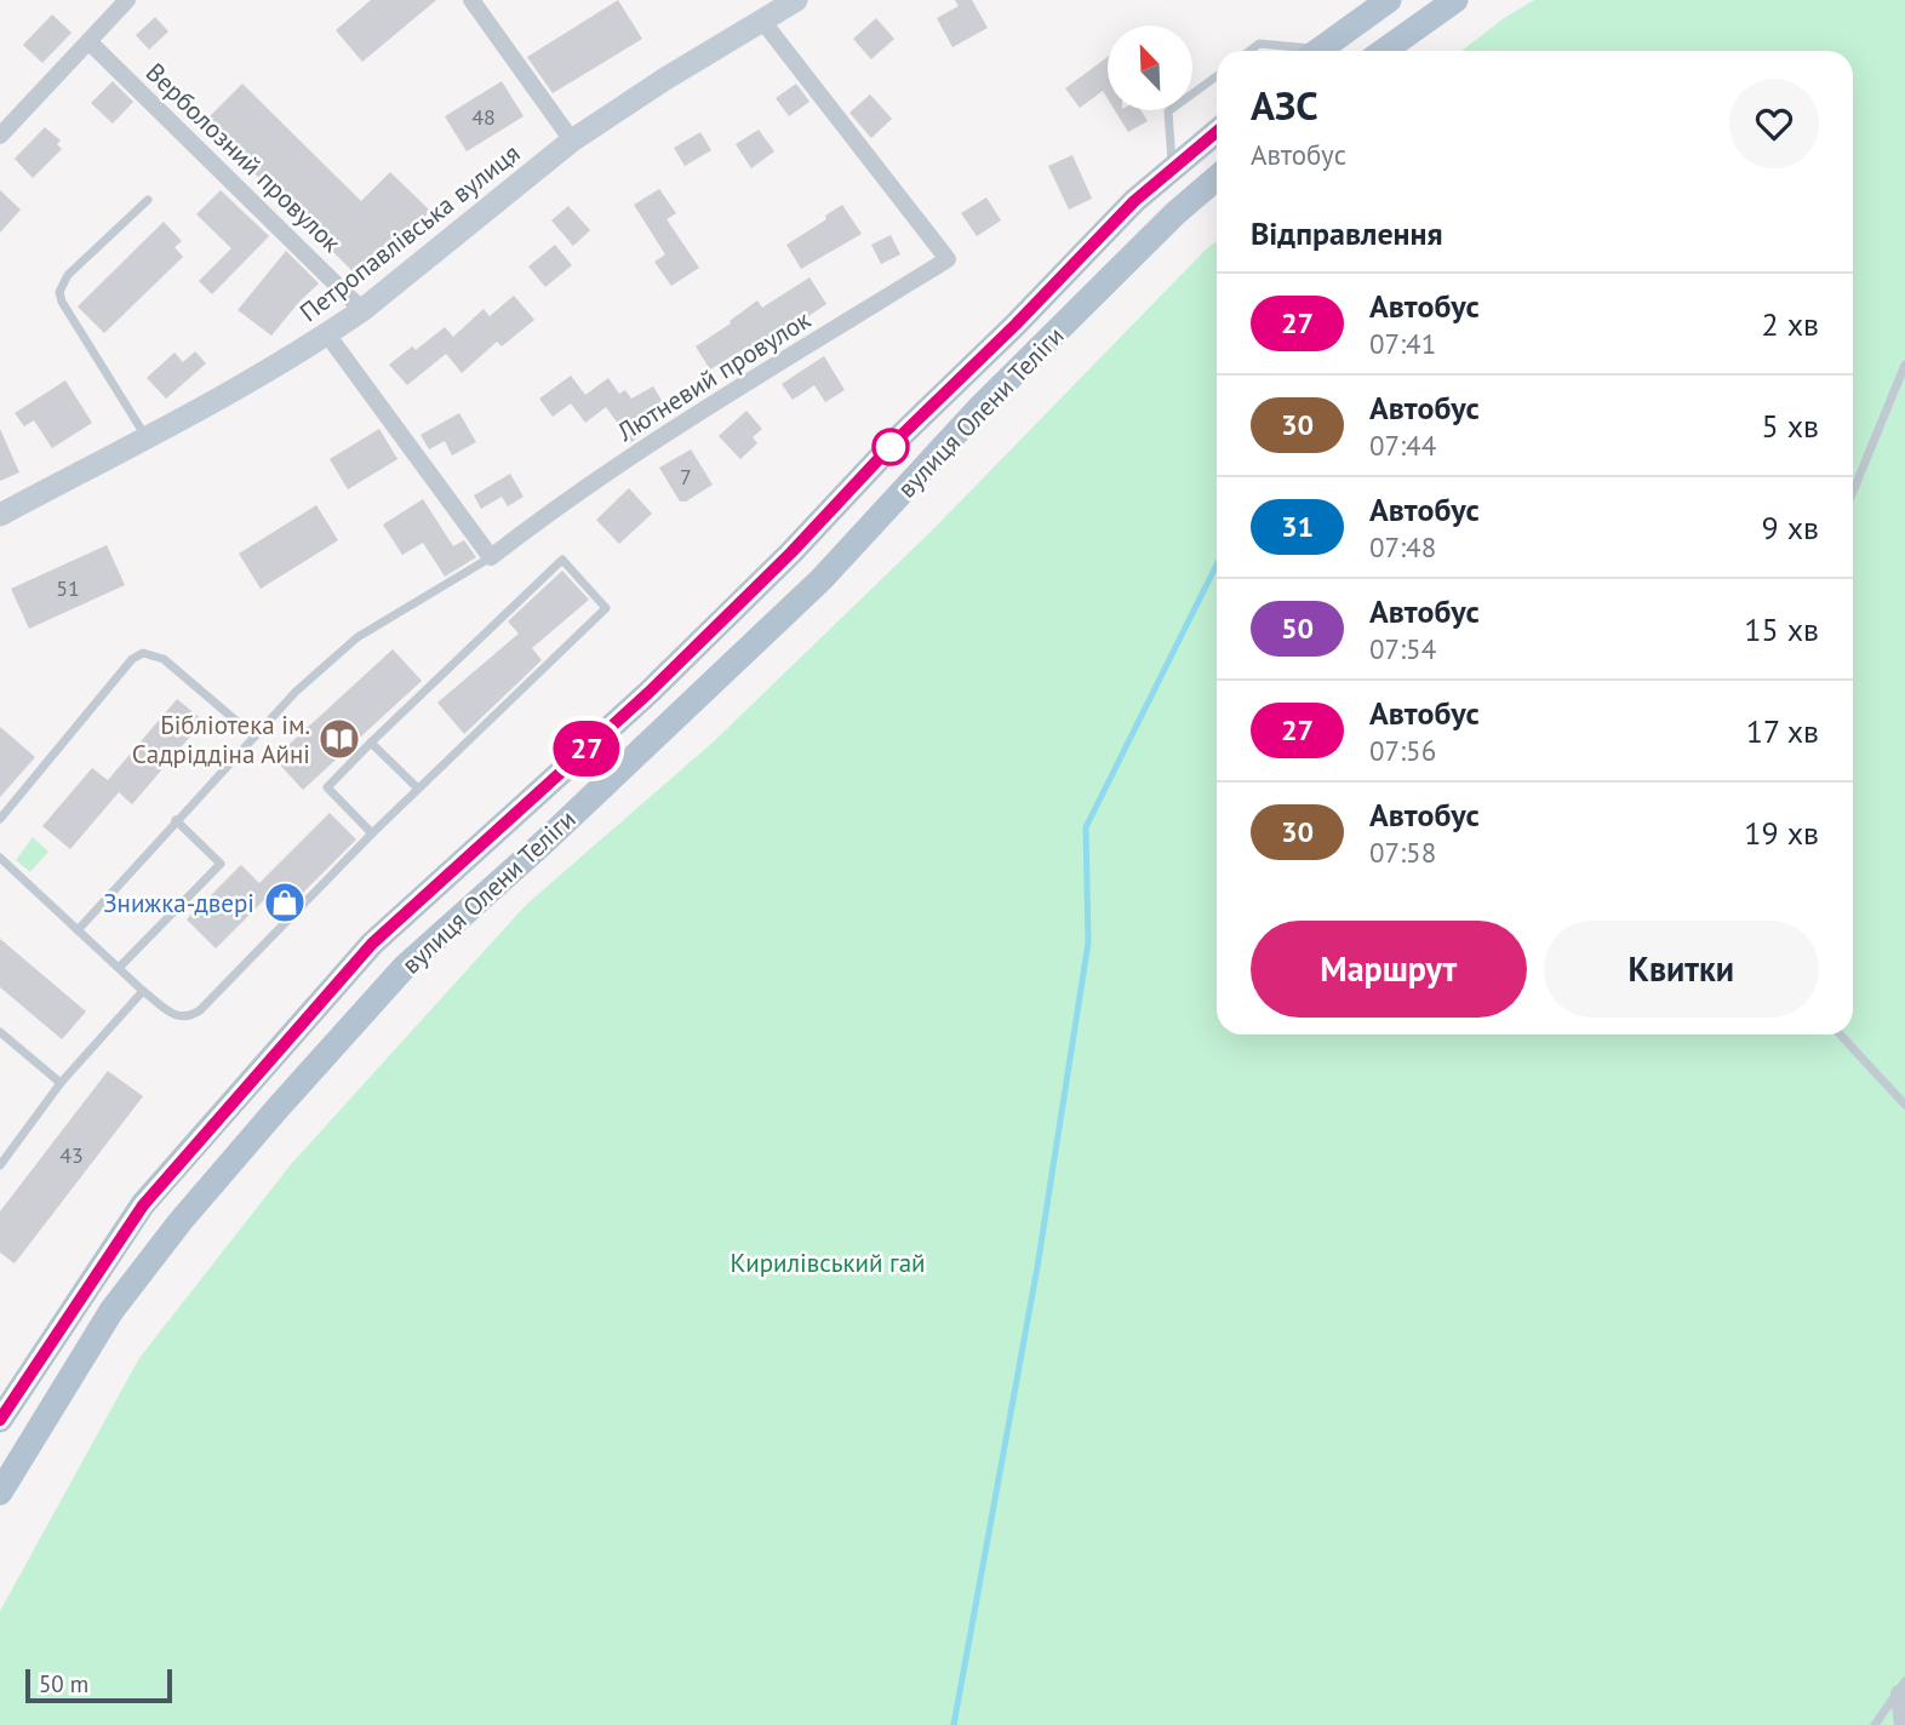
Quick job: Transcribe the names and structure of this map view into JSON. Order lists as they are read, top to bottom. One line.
{"streets":{"main road":["вулиця Олени Теліги"],"street":["Верболозний провулок","Петропавлівська вулиця","Лютневий провулок"]},"crossings":[["Верболозний провулок","Петропавлівська вулиця"],["Петропавлівська вулиця","Лютневий провулок"]],"parks":["Кирилівський гай"],"places":{"library":["Бібліотека ім. Садріддіна Айні"],"shop":["Знижка-двері"]},"lines":["bus line 27"],"house_numbers":["48","7","51","43"],"scale_bar":"50 m","north":"top left","page":{"on_map":"27","heading":[["АЗС","Автобус"],"Відправлення"],"list":[{"mark":"27","name":"Автобус","note":"07:41","value":"2 хв"},{"mark":"30","name":"Автобус","note":"07:44","value":"5 хв"},{"mark":"31","name":"Автобус","note":"07:48","value":"9 хв"},{"mark":"50","name":"Автобус","note":"07:54","value":"15 хв"},{"mark":"27","name":"Автобус","note":"07:56","value":"17 хв"},{"mark":"30","name":"Автобус","note":"07:58","value":"19 хв"}],"buttons":["Маршрут","Квитки"],"scale":"50 m"}}
